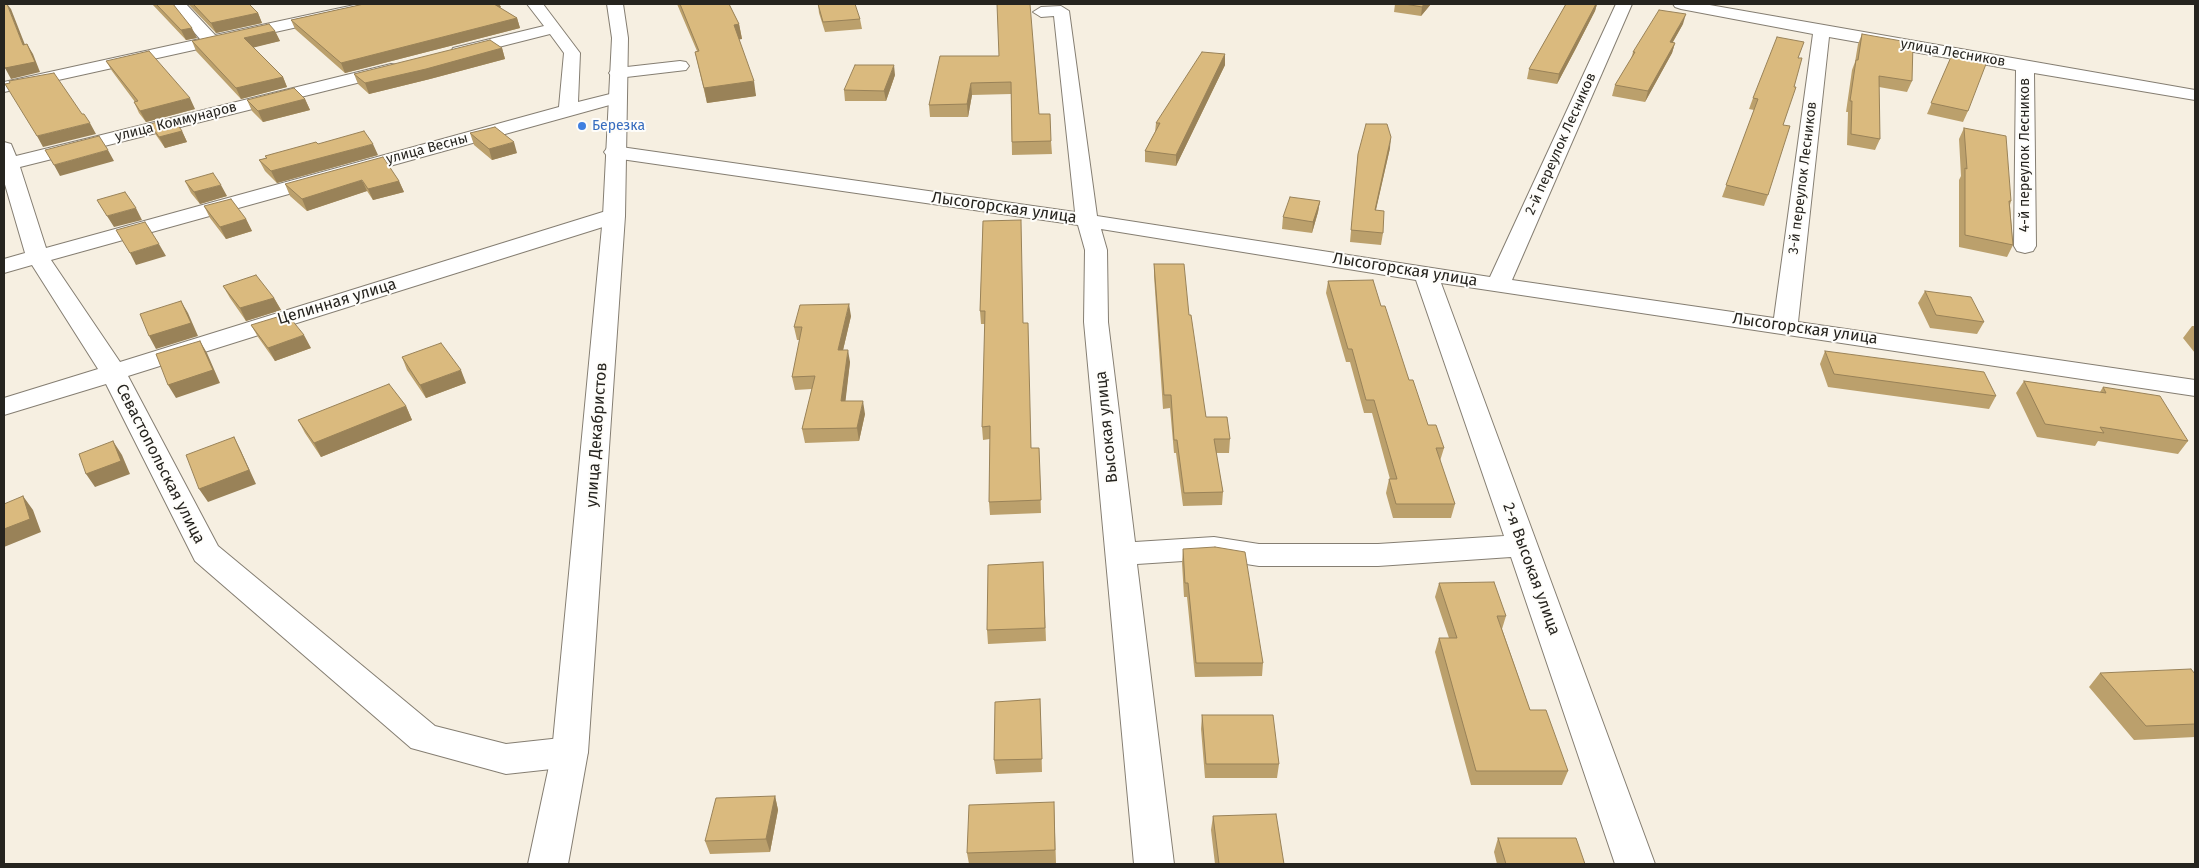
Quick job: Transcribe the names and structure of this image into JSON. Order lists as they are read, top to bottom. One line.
{"streets":{"street":["улица Лесников","улица Коммунаров","2-й переулок Лесников","улица Весны","4-й переулок Лесников","3-й переулок Лесников","Лысогорская улица","Целинная улица","Высокая улица","улица Декабристов","Севастопольская улица","2-я Высокая улица"]},"crossings":[["улица Лесников","4-й переулок Лесников"],["улица Лесников","3-й переулок Лесников"],["улица Коммунаров","Севастопольская улица"],["2-й переулок Лесников","Лысогорская улица"],["улица Весны","улица Декабристов"],["улица Весны","Севастопольская улица"],["3-й переулок Лесников","Лысогорская улица"],["Лысогорская улица","Высокая улица"],["Лысогорская улица","улица Декабристов"],["Лысогорская улица","2-я Высокая улица"],["Целинная улица","улица Декабристов"],["Целинная улица","Севастопольская улица"],["улица Декабристов","Севастопольская улица"]],"places":["Березка"]}
